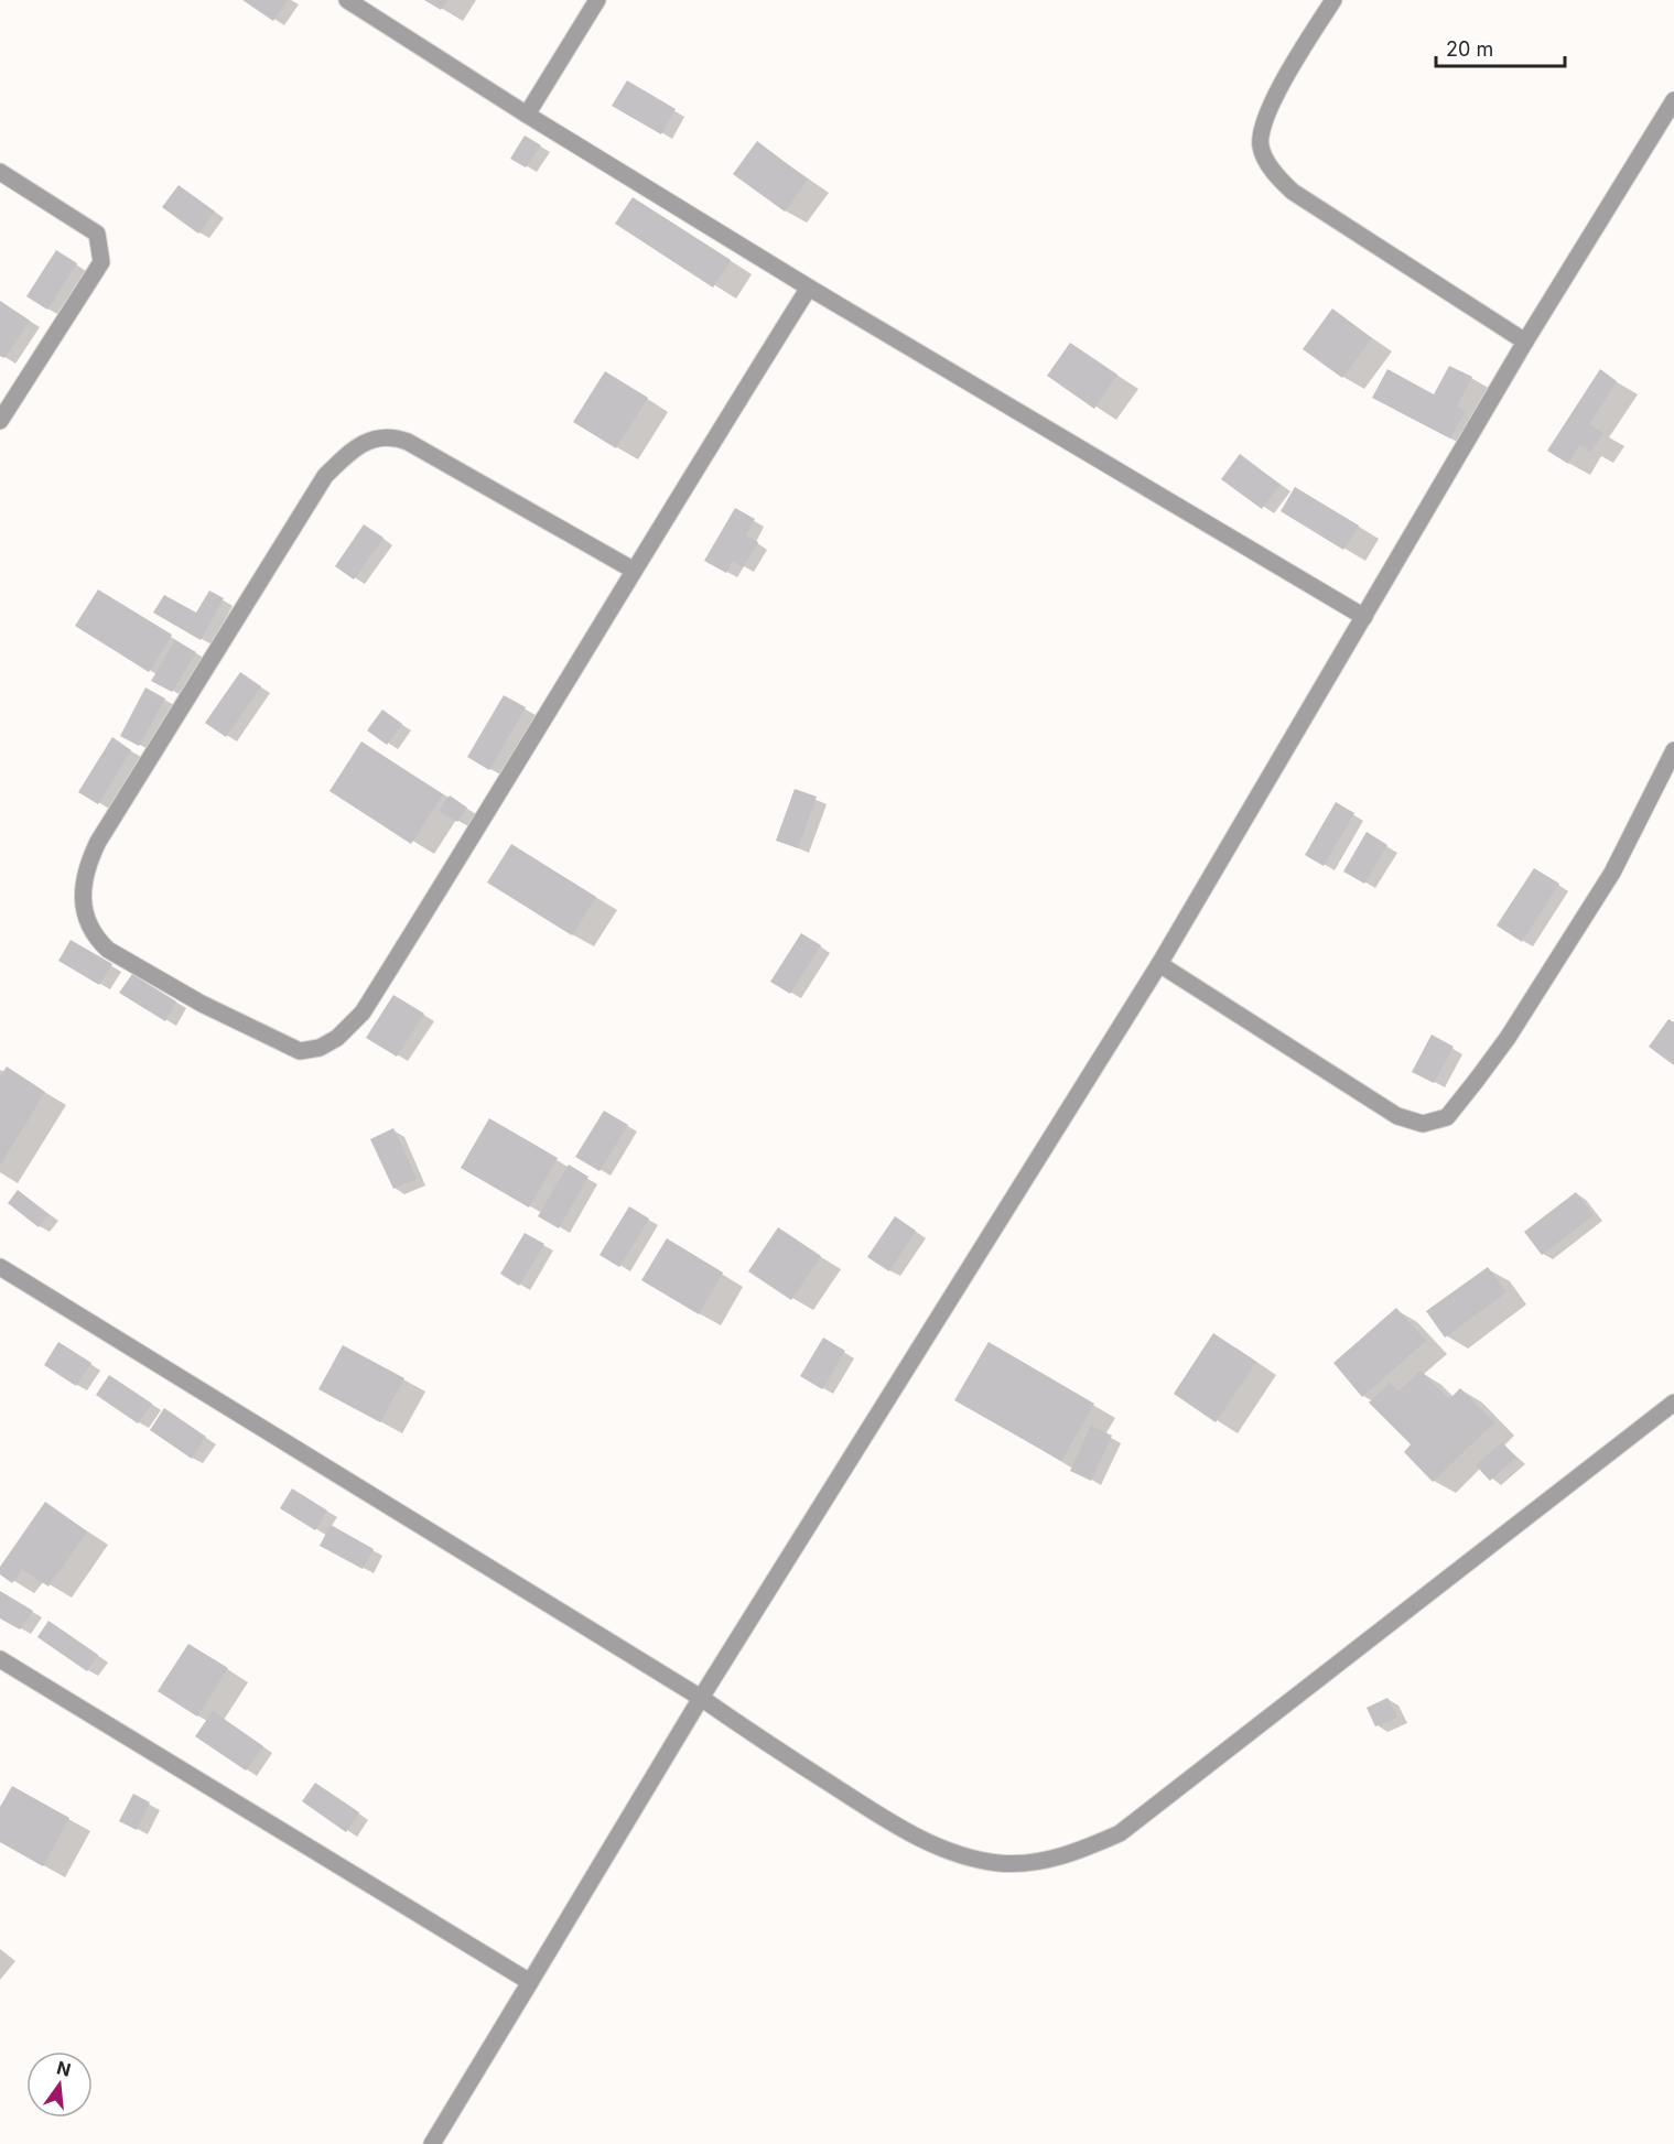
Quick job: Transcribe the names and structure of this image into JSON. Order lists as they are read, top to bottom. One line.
{"scale_bar":"20 m","north":"top"}
